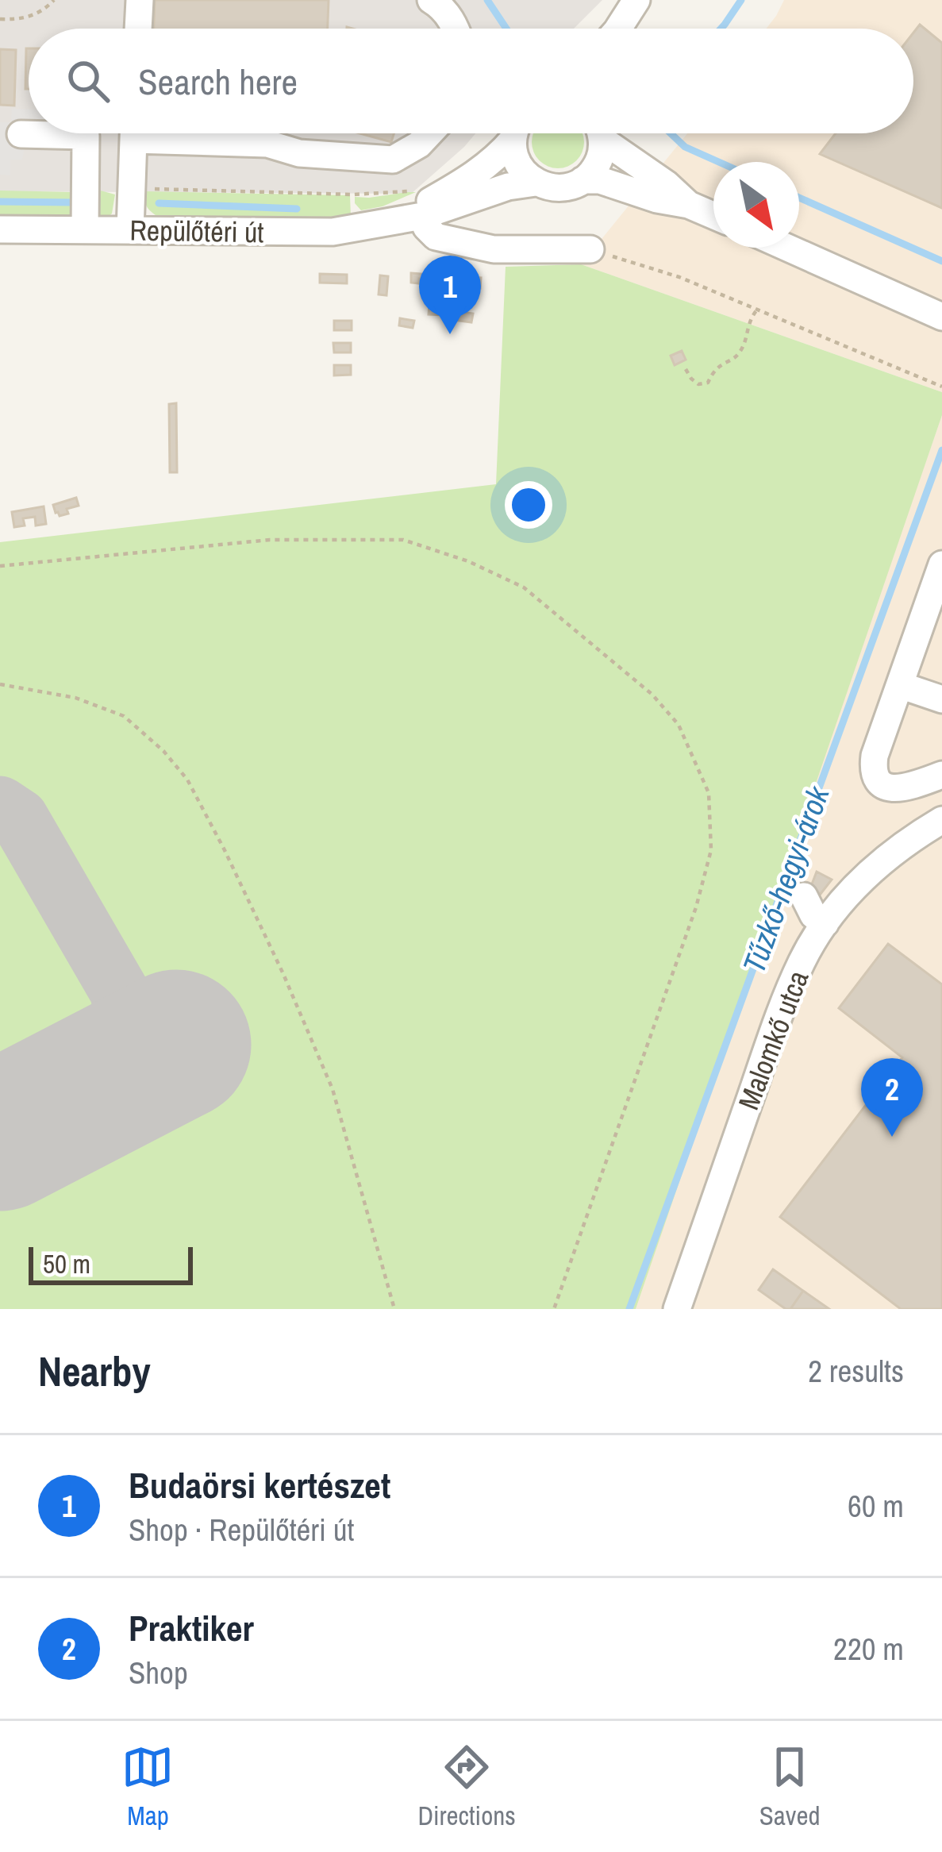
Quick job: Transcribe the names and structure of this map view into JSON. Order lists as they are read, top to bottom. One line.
{"streets":{"street":["Repülőtéri út","Malomkő utca"]},"water":["Tűzkő-hegyi-árok"],"scale_bar":"50 m","north":"bottom right","page":{"search":"Search here","pins":["1","2"],"scale":"50 m","heading":["Nearby","2 results"],"list":[{"mark":"1","name":"Budaörsi kertészet","note":"Shop · Repülőtéri út","value":"60 m"},{"mark":"2","name":"Praktiker","note":"Shop","value":"220 m"}],"nav":["Map","Directions","Saved"]}}
